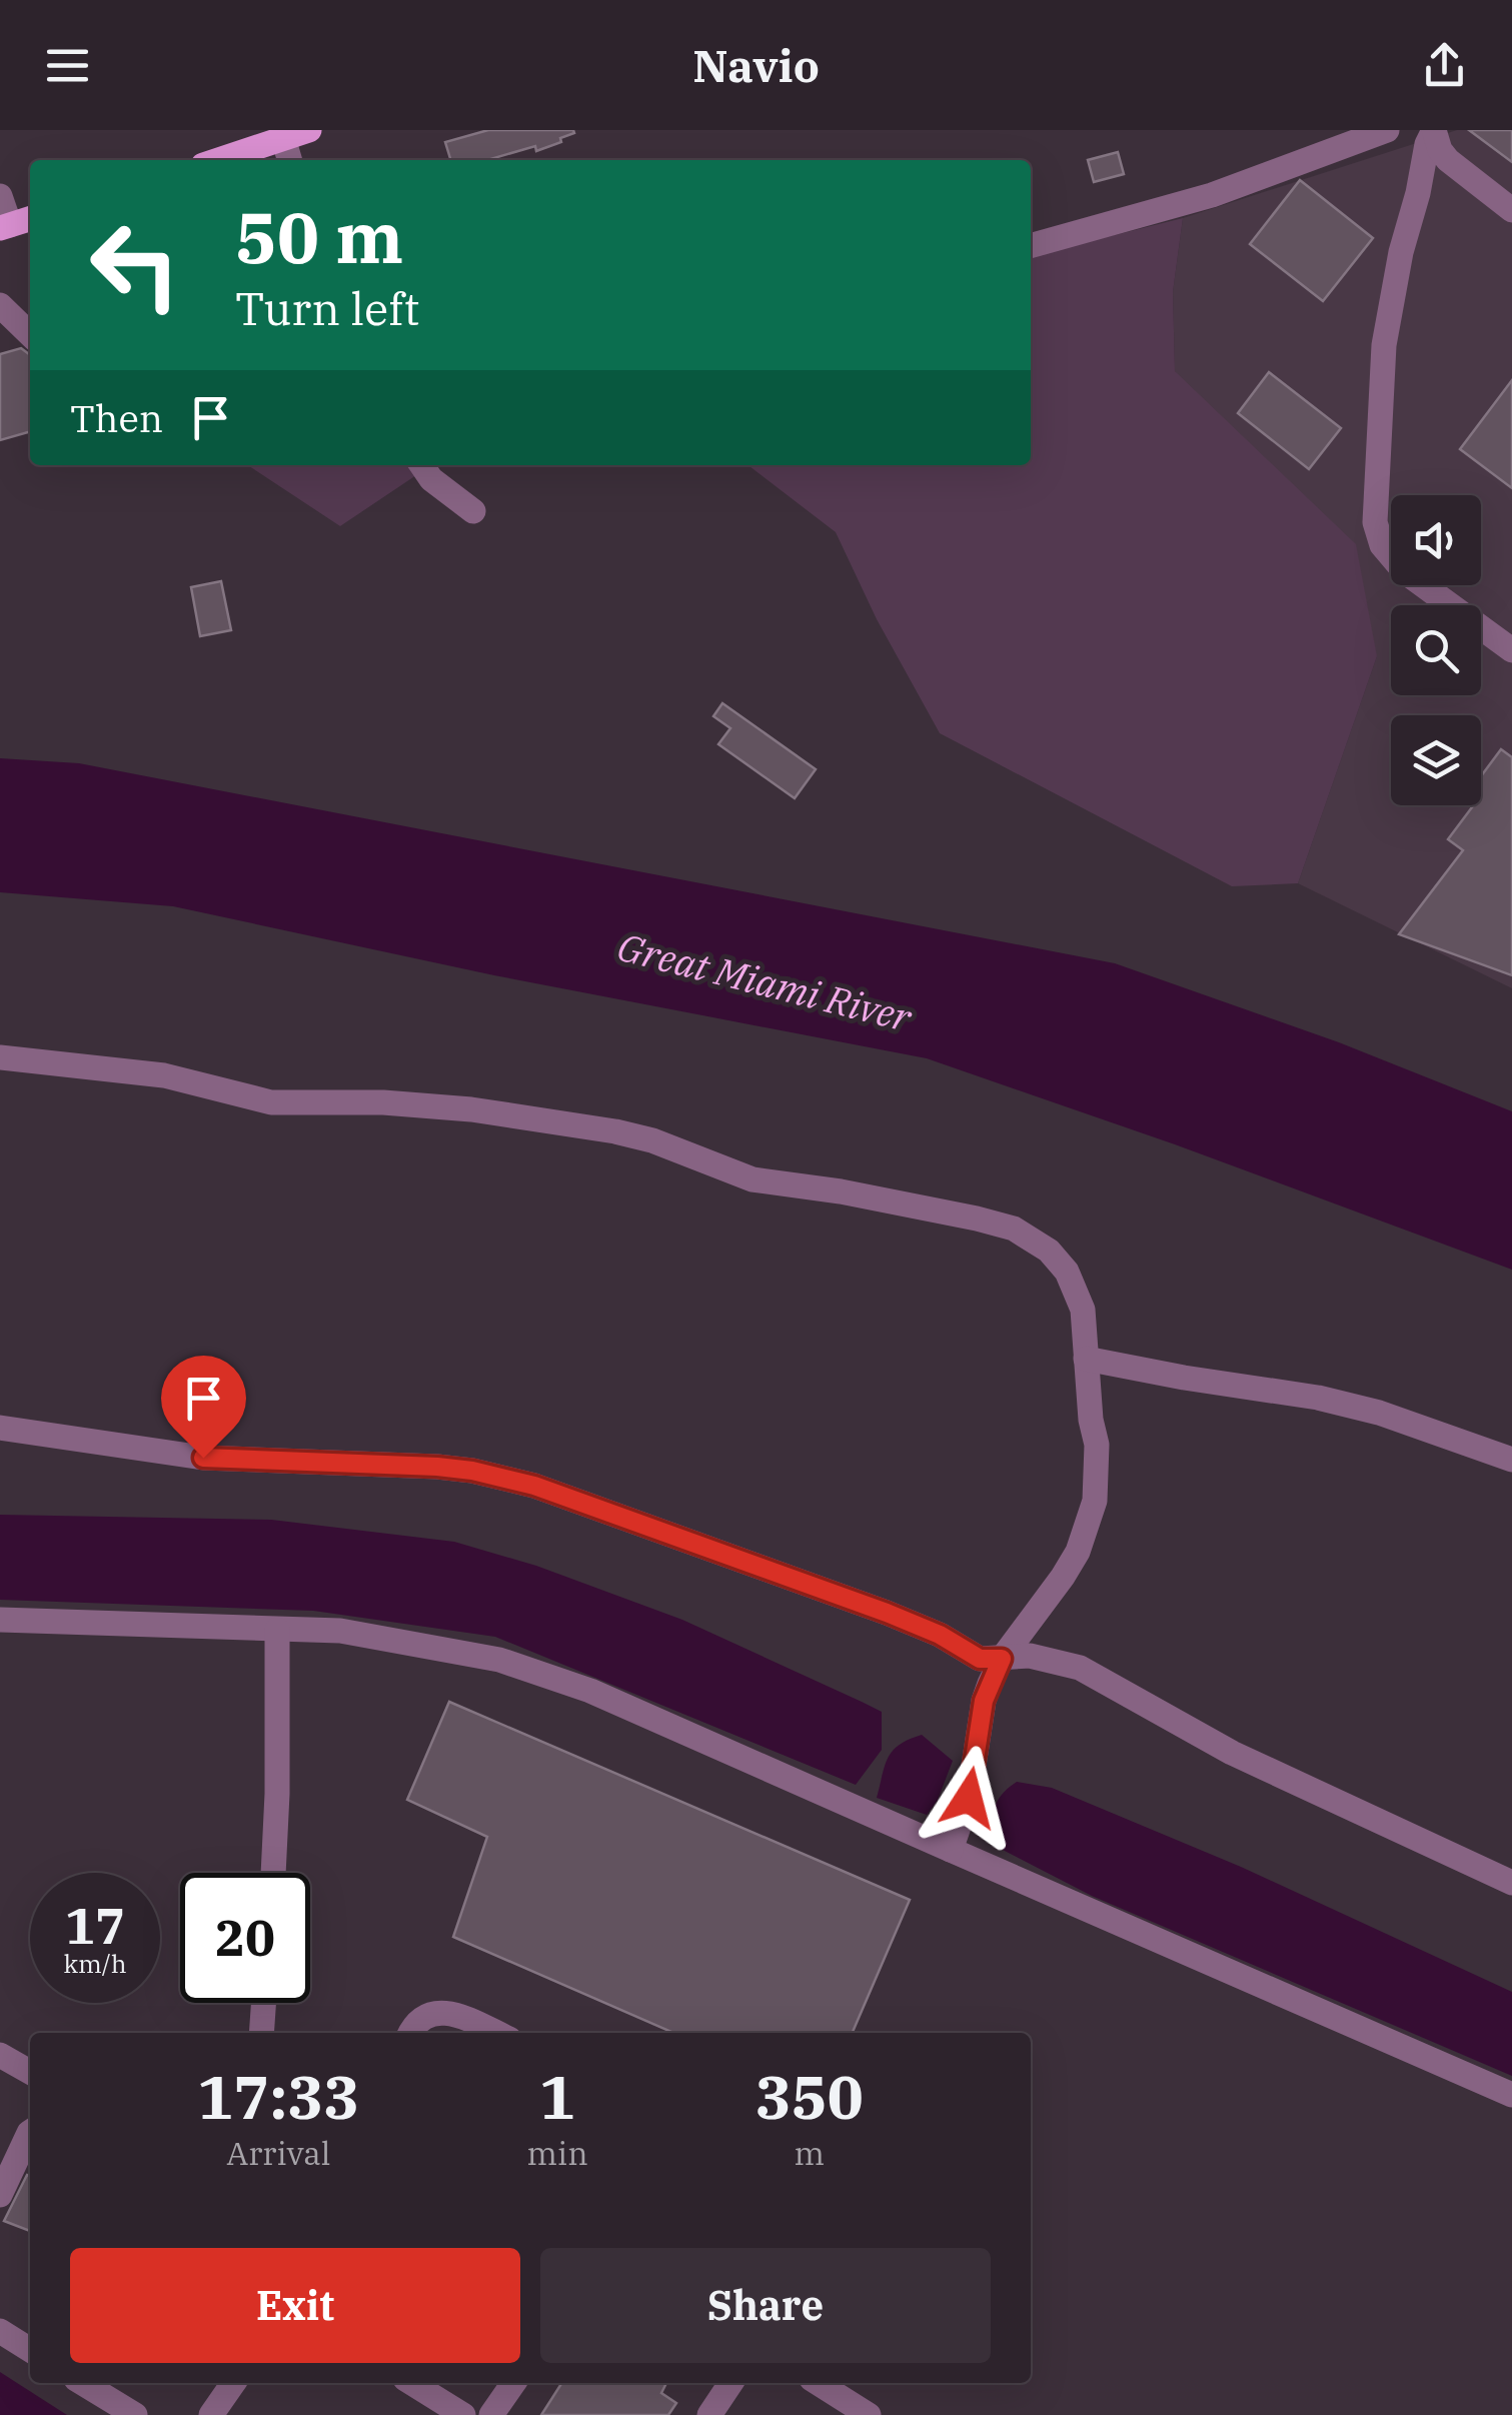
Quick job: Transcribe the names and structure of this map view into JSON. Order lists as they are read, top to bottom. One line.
{"water":["Great Miami River"],"page":{"header":"Navio","turn":["50 m","Turn left"],"then":"Then","speed":"17 km/h","limit":"20","eta":["17:33","Arrival","1","min","350","m"],"buttons":["Exit","Share"]}}
